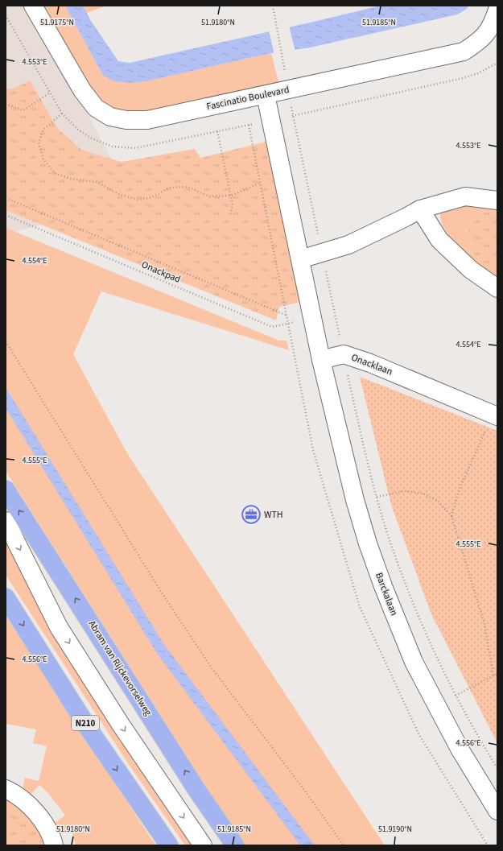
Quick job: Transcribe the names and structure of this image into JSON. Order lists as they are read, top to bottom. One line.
{"streets":{"highway":["Abram van Rijckevorselweg","N210"],"street":["Fascinatio Boulevard","Onacklaan","Barckalaan"],"path":["Onackpad"]},"crossings":[["Onacklaan","Barckalaan"]],"places":{"office":["WTH"]},"coordinates":["51.9175°N","51.9180°N","51.9185°N","4.553°E","4.554°E","4.555°E","4.556°E","51.9190°N"]}
